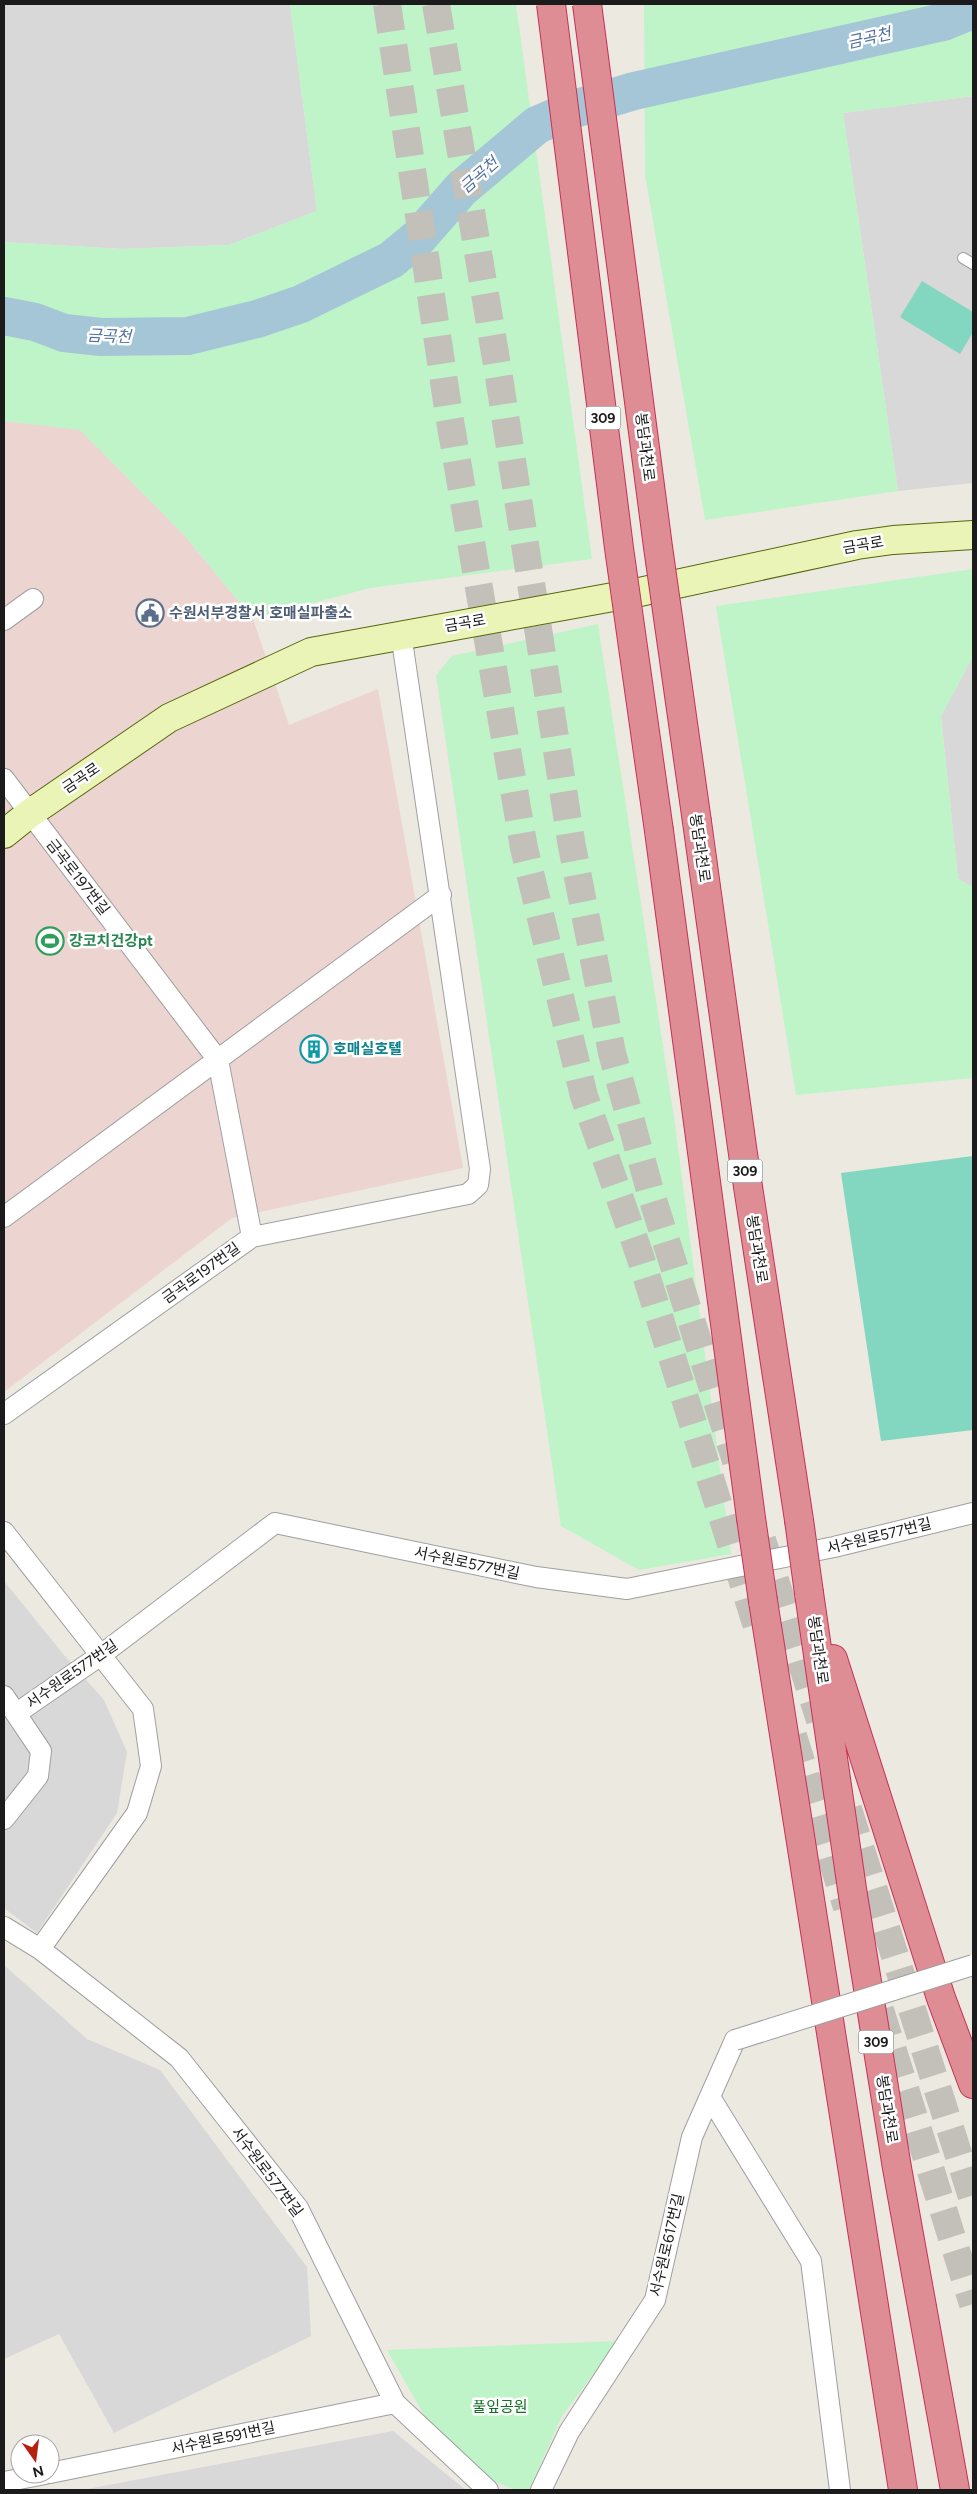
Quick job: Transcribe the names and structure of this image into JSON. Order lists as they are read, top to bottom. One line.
{"streets":{"highway":["309","봉담과천로"],"main road":["금곡로"],"street":["금곡로197번길","서수원로577번길","서수원로617번길","서수원로591번길"]},"crossings":[["금곡로","금곡로197번길"],["서수원로577번길","서수원로591번길"]],"water":["금곡천"],"parks":["풀잎공원"],"places":{"public building":["수원서부경찰서 호매실파출소"],"sports":["강코치건강pt"],"building":["호매실호텔"]},"north":"bottom"}
